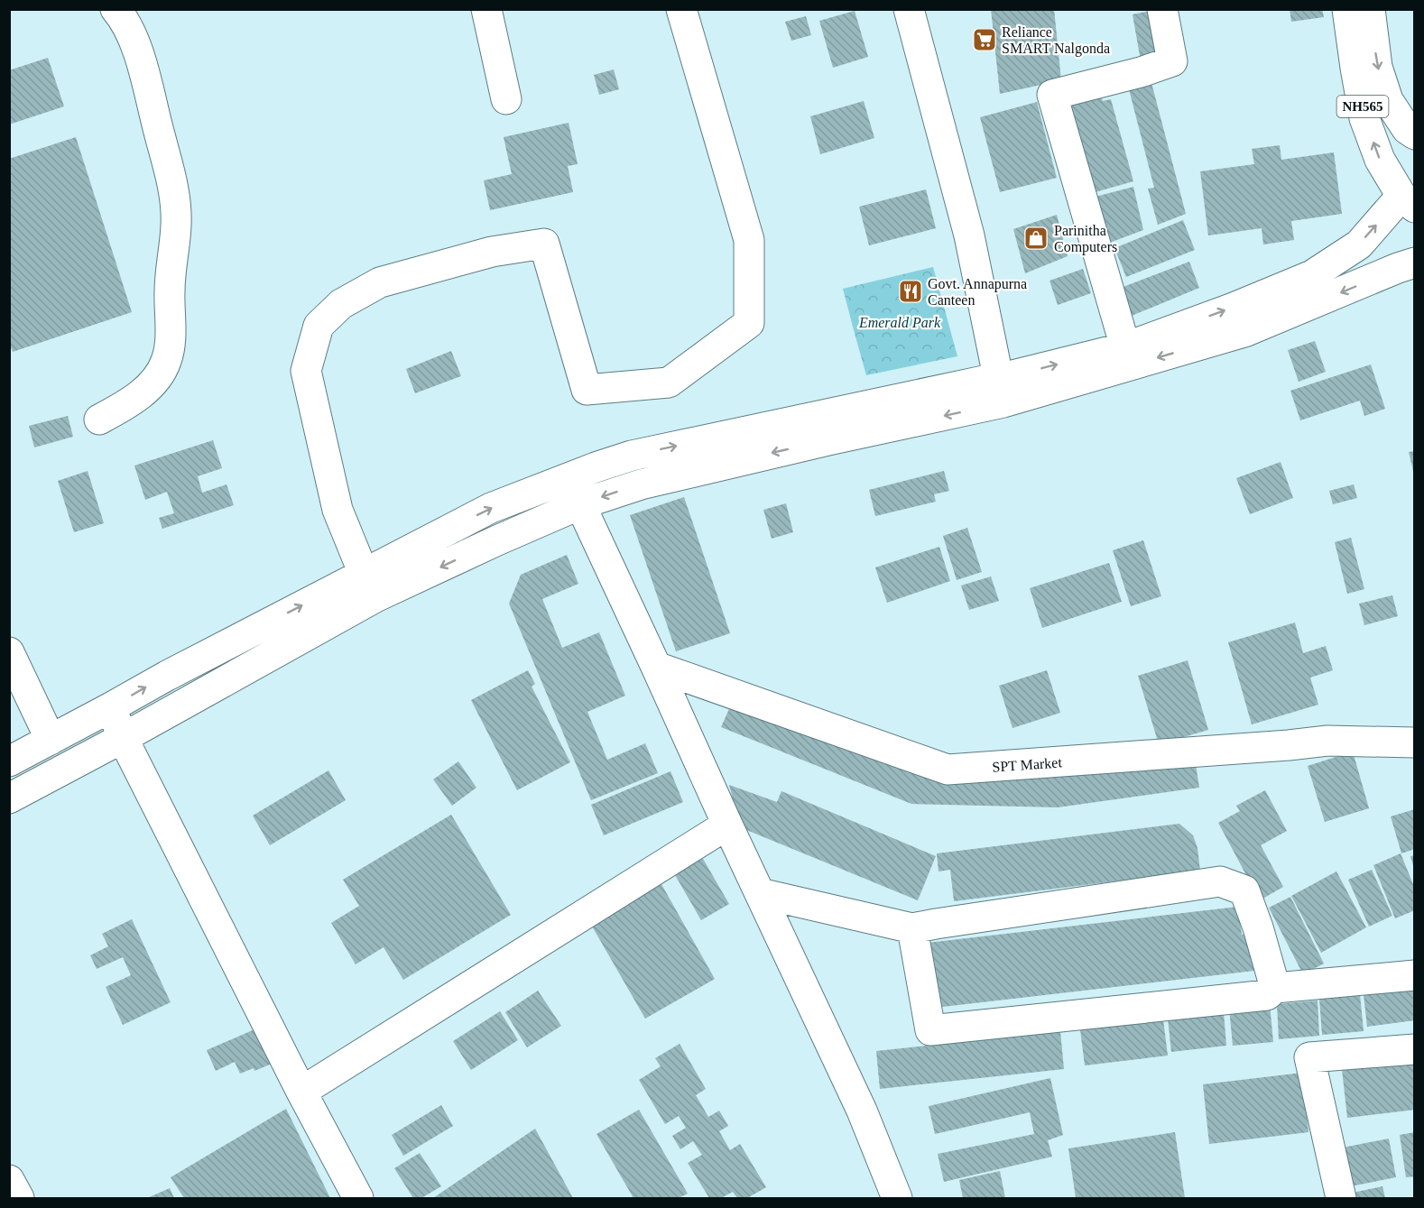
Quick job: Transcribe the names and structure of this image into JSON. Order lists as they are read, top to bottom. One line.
{"streets":{"main road":["NH565","SPT Market"]},"parks":["Emerald Park"],"places":{"supermarket":["Reliance SMART Nalgonda"],"shop":["Parinitha Computers"],"restaurant":["Govt. Annapurna Canteen"]}}
